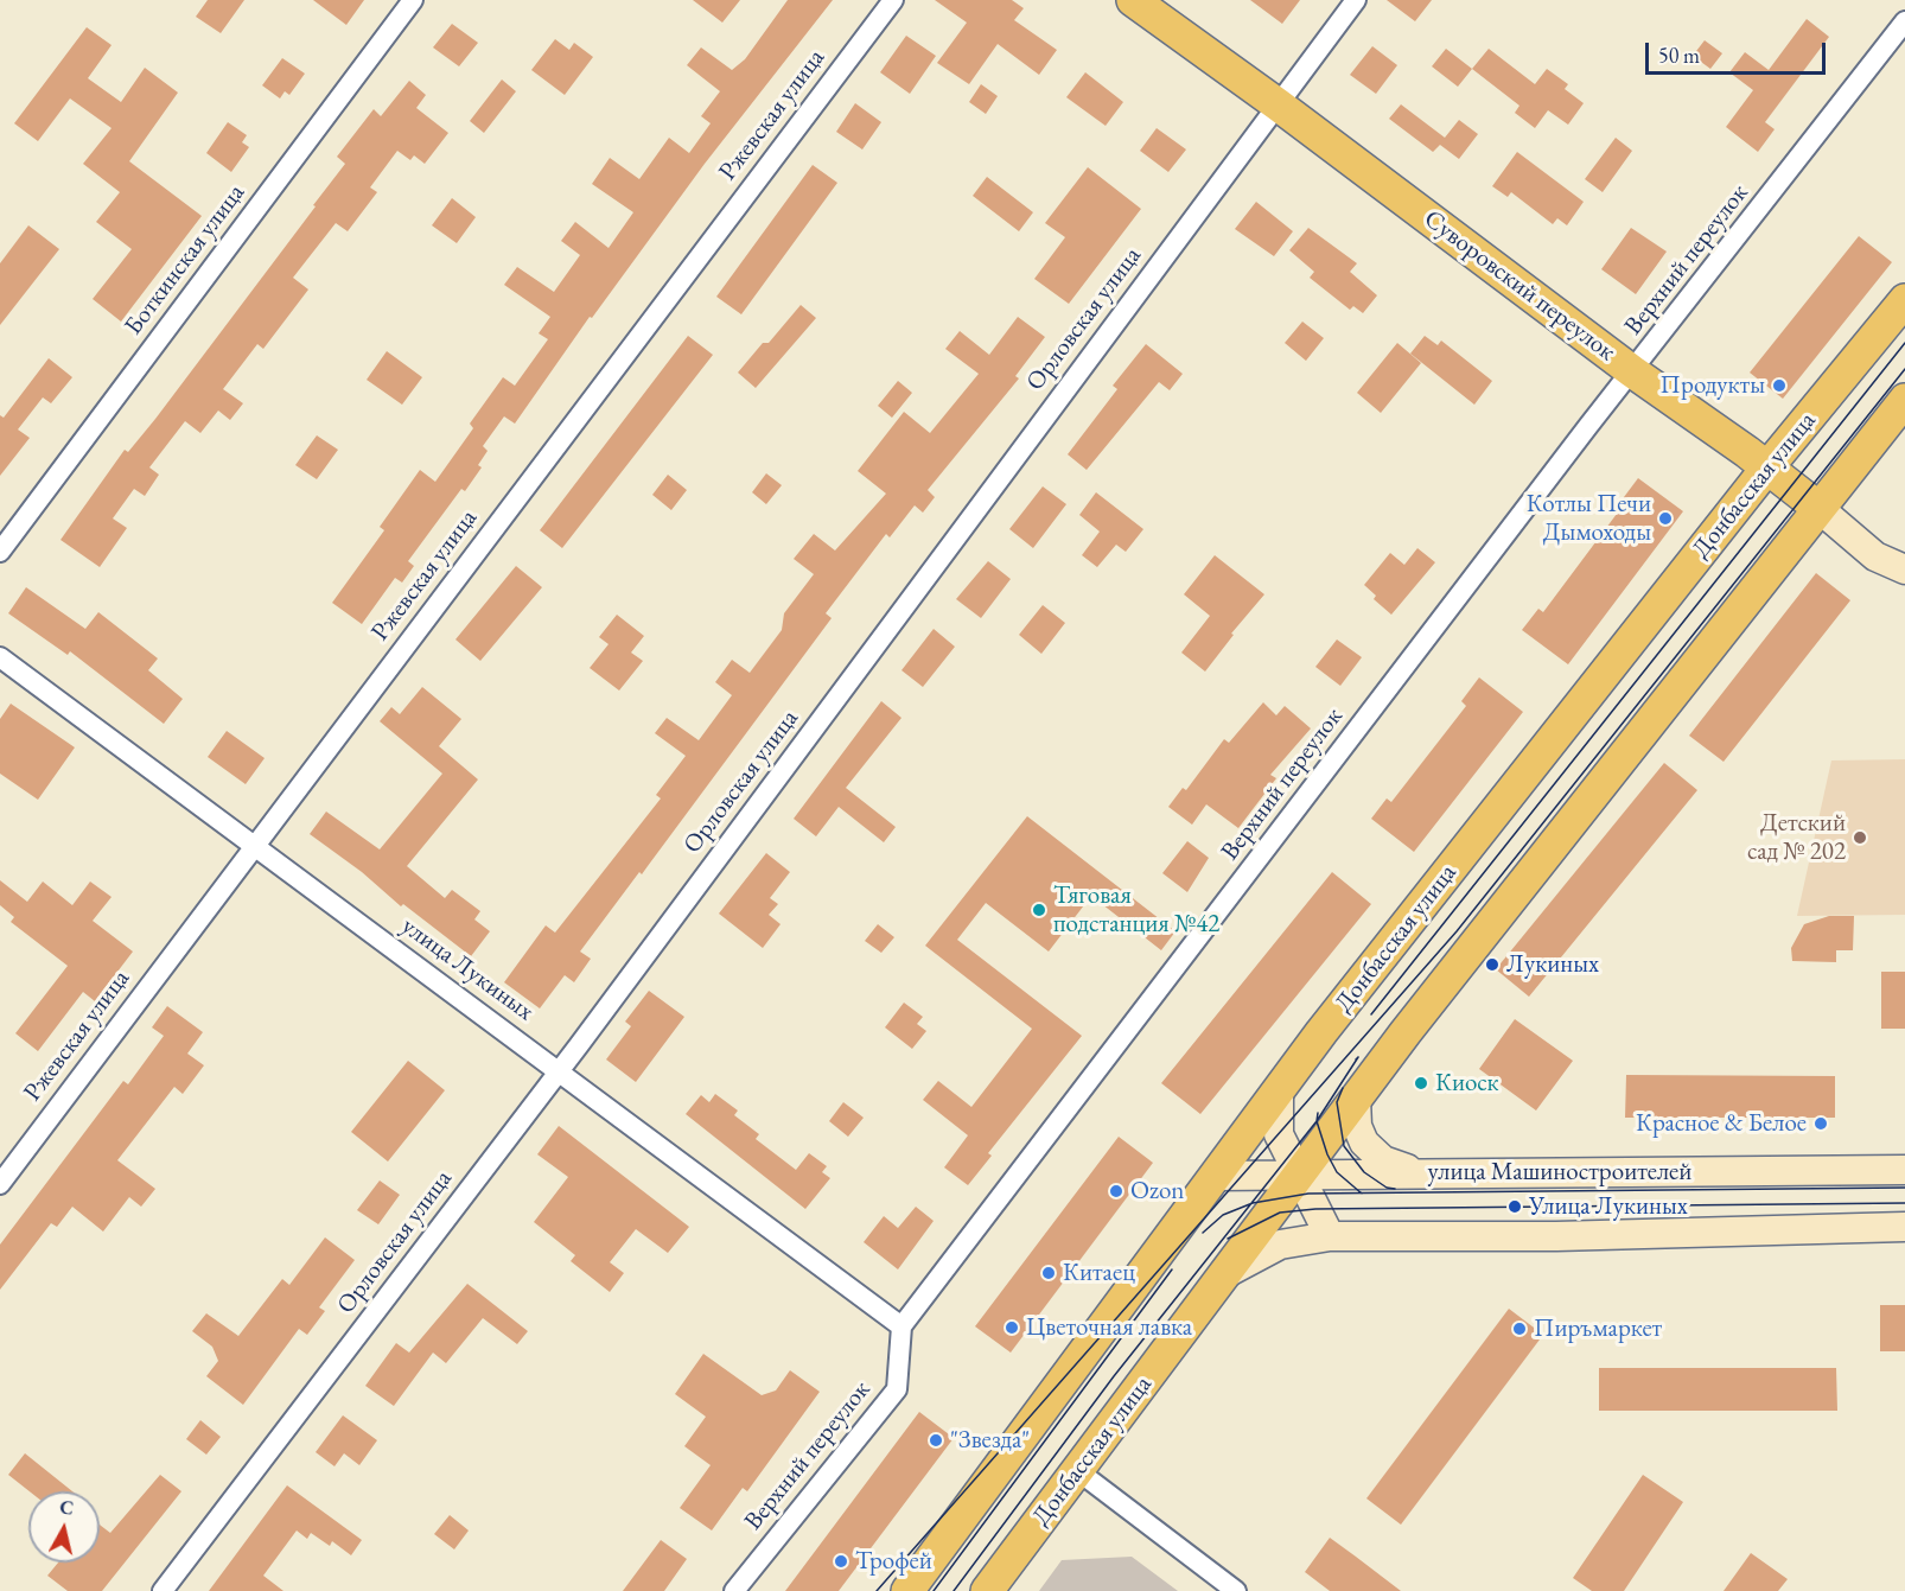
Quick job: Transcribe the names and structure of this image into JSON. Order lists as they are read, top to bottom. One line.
{"streets":{"main road":["Суворовский переулок","Донбасская улица","улица Машиностроителей"],"street":["Ржевская улица","Боткинская улица","Верхний переулок","Орловская улица","улица Лукиных"]},"crossings":[["Ржевская улица","улица Лукиных"],["Верхний переулок","Суворовский переулок"],["Верхний переулок","улица Лукиных"],["Суворовский переулок","Орловская улица"],["Суворовский переулок","Донбасская улица"],["Орловская улица","улица Лукиных"],["Донбасская улица","улица Машиностроителей"]],"places":["Продукты","Котлы Печи Дымоходы","Детский сад № 202","Тяговая подстанция №42","Лукиных","Киоск","Красное & Белое","Ozon","Улица Лукиных","Китаец","Цветочная лавка","Пиръмаркет","\"Звезда\"","Трофей"],"scale_bar":"50 m","north":"top"}
